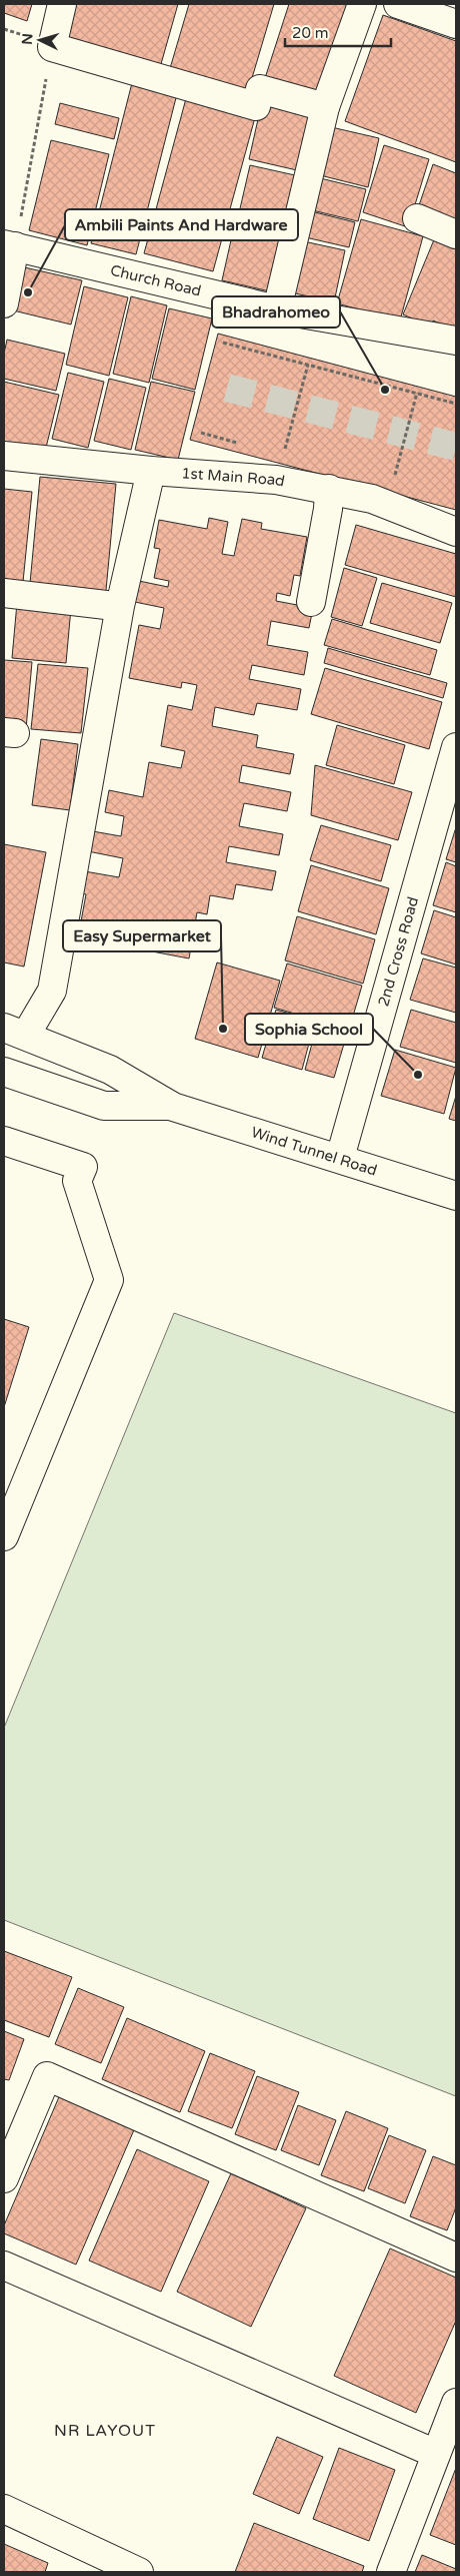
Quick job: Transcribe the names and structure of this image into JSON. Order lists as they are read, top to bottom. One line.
{"streets":{"street":["Church Road","1st Main Road","2nd Cross Road","Wind Tunnel Road"]},"crossings":[["2nd Cross Road","Wind Tunnel Road"]],"districts":["NR LAYOUT"],"places":["Ambili Paints And Hardware","Bhadrahomeo","Easy Supermarket","Sophia School"],"scale_bar":"20 m","north":"left"}
